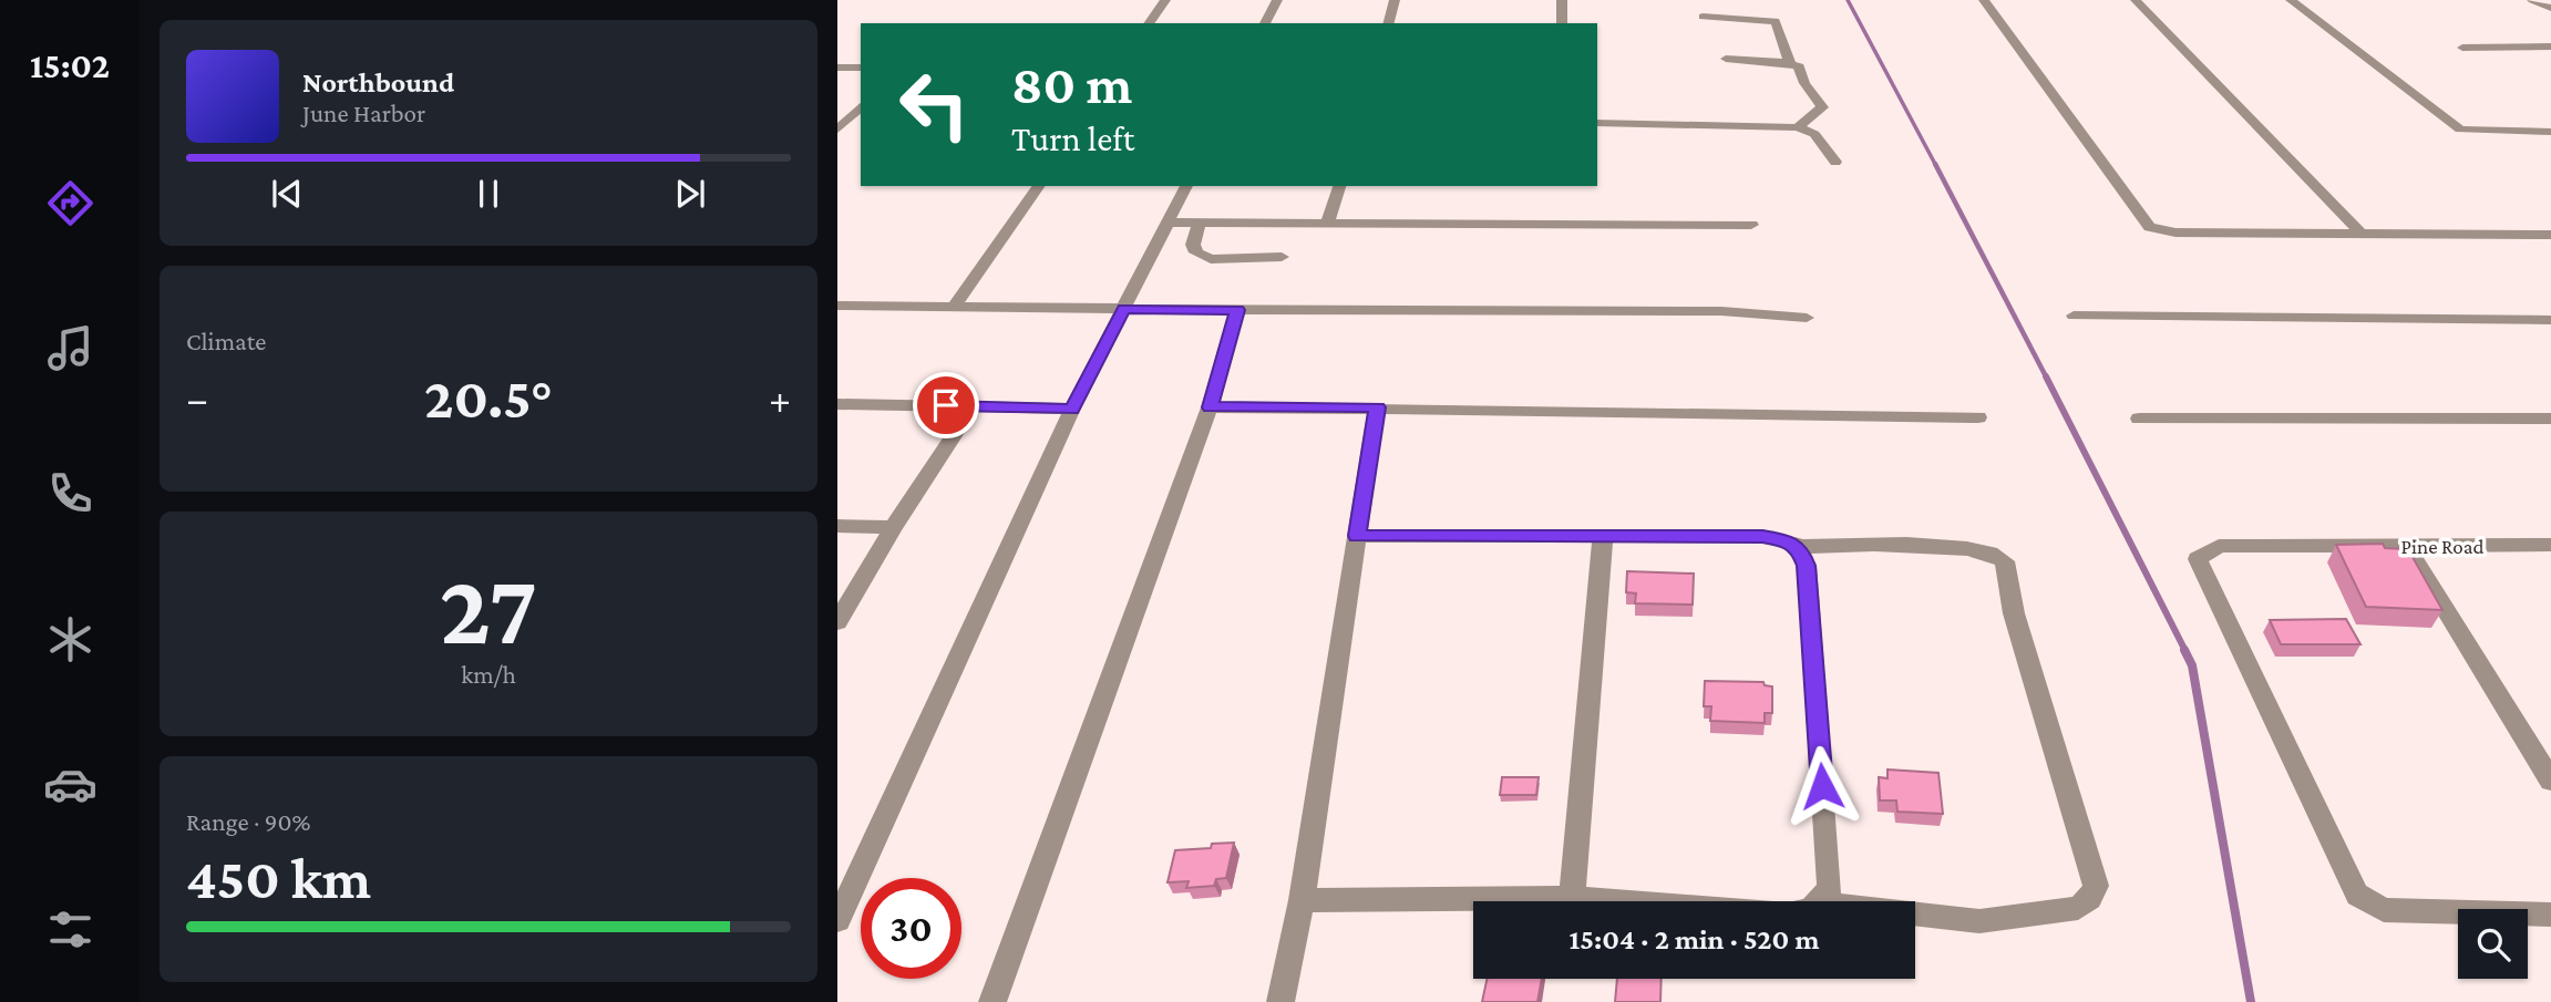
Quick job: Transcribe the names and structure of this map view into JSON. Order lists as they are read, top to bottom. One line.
{"streets":{"street":["Pine Road"]},"page":{"tabs":"15:02","turn":["80 m","Turn left"],"song":["Northbound","June Harbor"],"tile":["Climate",["27","km/h"],["Range · 90%","450 km"]],"heat":["−","20.5°","+"],"limit":"30","trip":"15:04 · 2 min · 520 m"}}
